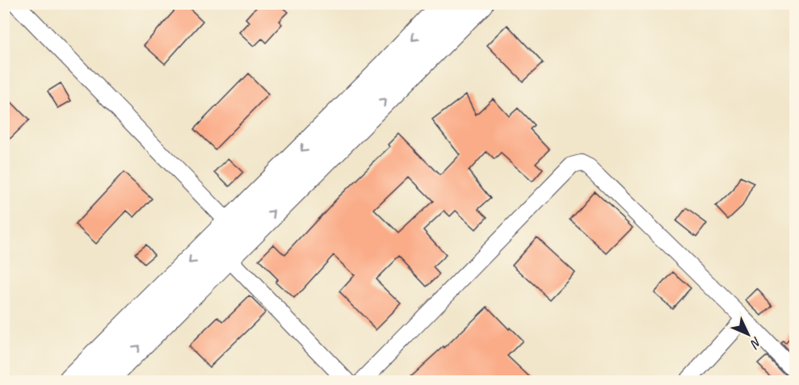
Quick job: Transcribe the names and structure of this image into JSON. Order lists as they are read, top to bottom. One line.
{"north":"bottom right"}
